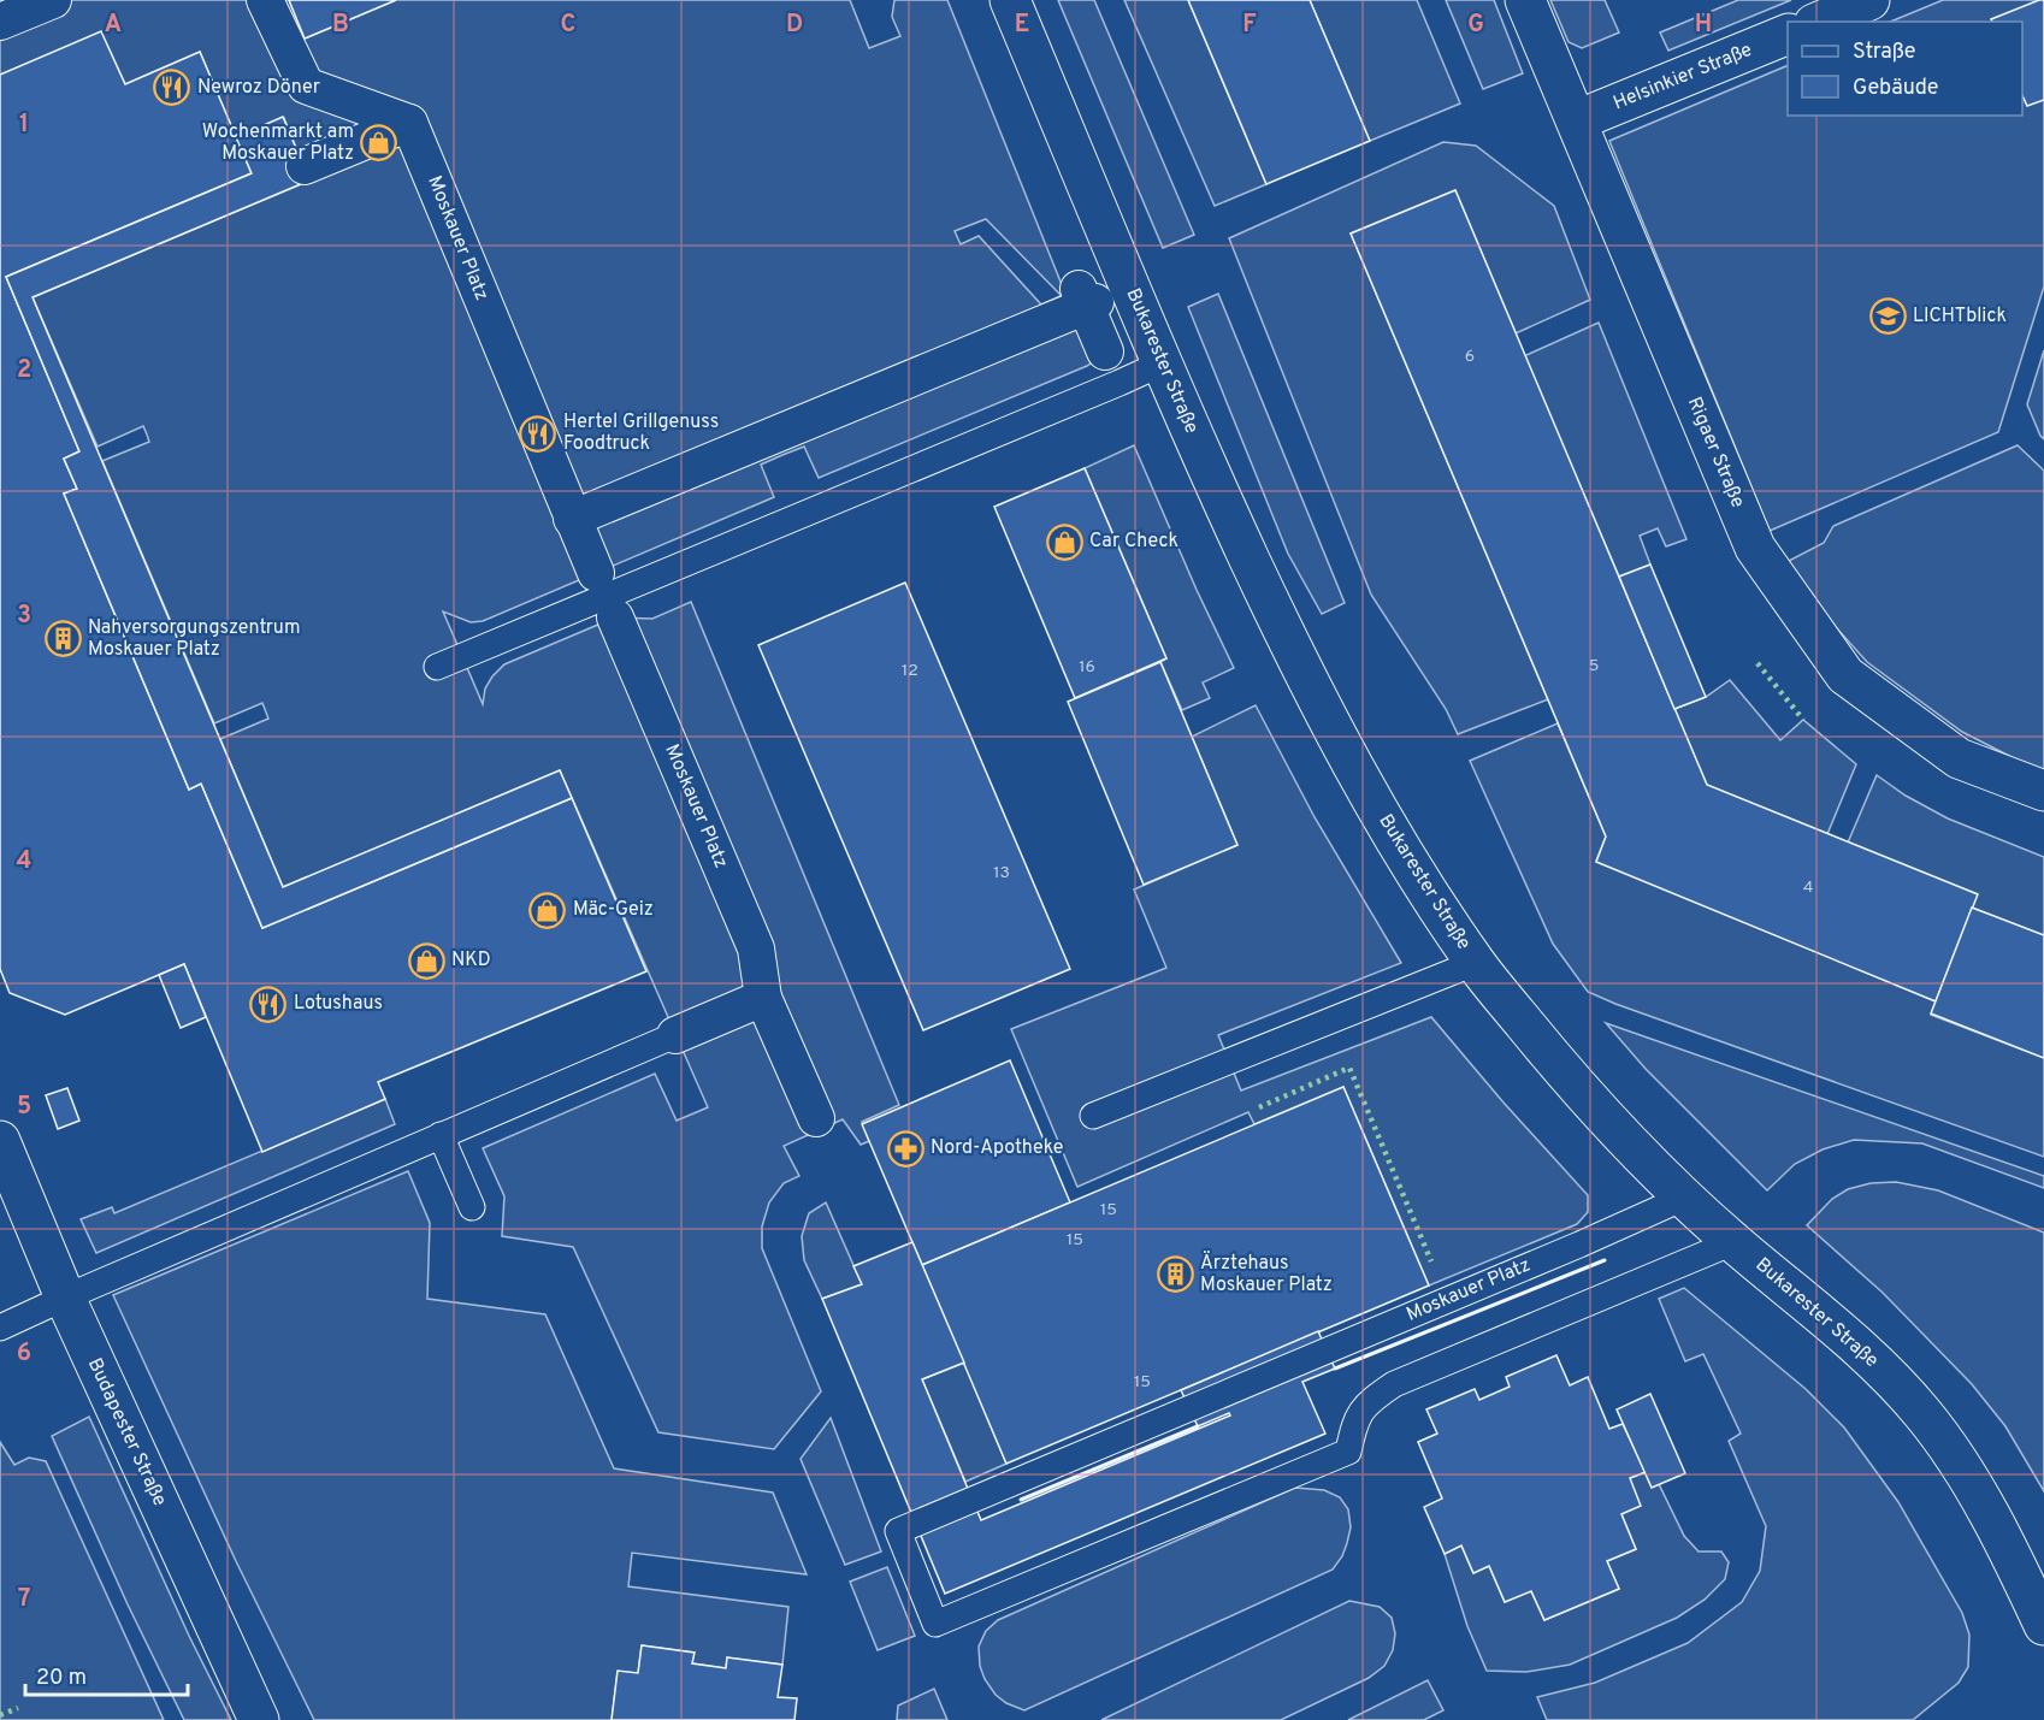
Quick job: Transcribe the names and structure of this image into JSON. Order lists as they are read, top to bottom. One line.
{"streets":{"street":["Helsinkier Straße","Moskauer Platz","Bukarester Straße","Rigaer Straße","Budapester Straße"]},"crossings":[["Helsinkier Straße","Rigaer Straße"],["Moskauer Platz","Bukarester Straße"]],"places":{"restaurant":["Newroz Döner","Hertel Grillgenuss Foodtruck","Lotushaus"],"shop":["Wochenmarkt am Moskauer Platz","Car Check","Mäc-Geiz","NKD"],"school or university":["LICHTblick"],"building":["Nahversorgungszentrum Moskauer Platz","Ärztehaus Moskauer Platz"],"pharmacy":["Nord-Apotheke"]},"house_numbers":["6","5","16","12","13","4","15","15","15"],"legend":["Straße","Gebäude"],"scale_bar":"20 m","grid":{"columns":["A","B","C","D","E","F","G","H"],"rows":["1","2","3","4","5","6","7"]}}
